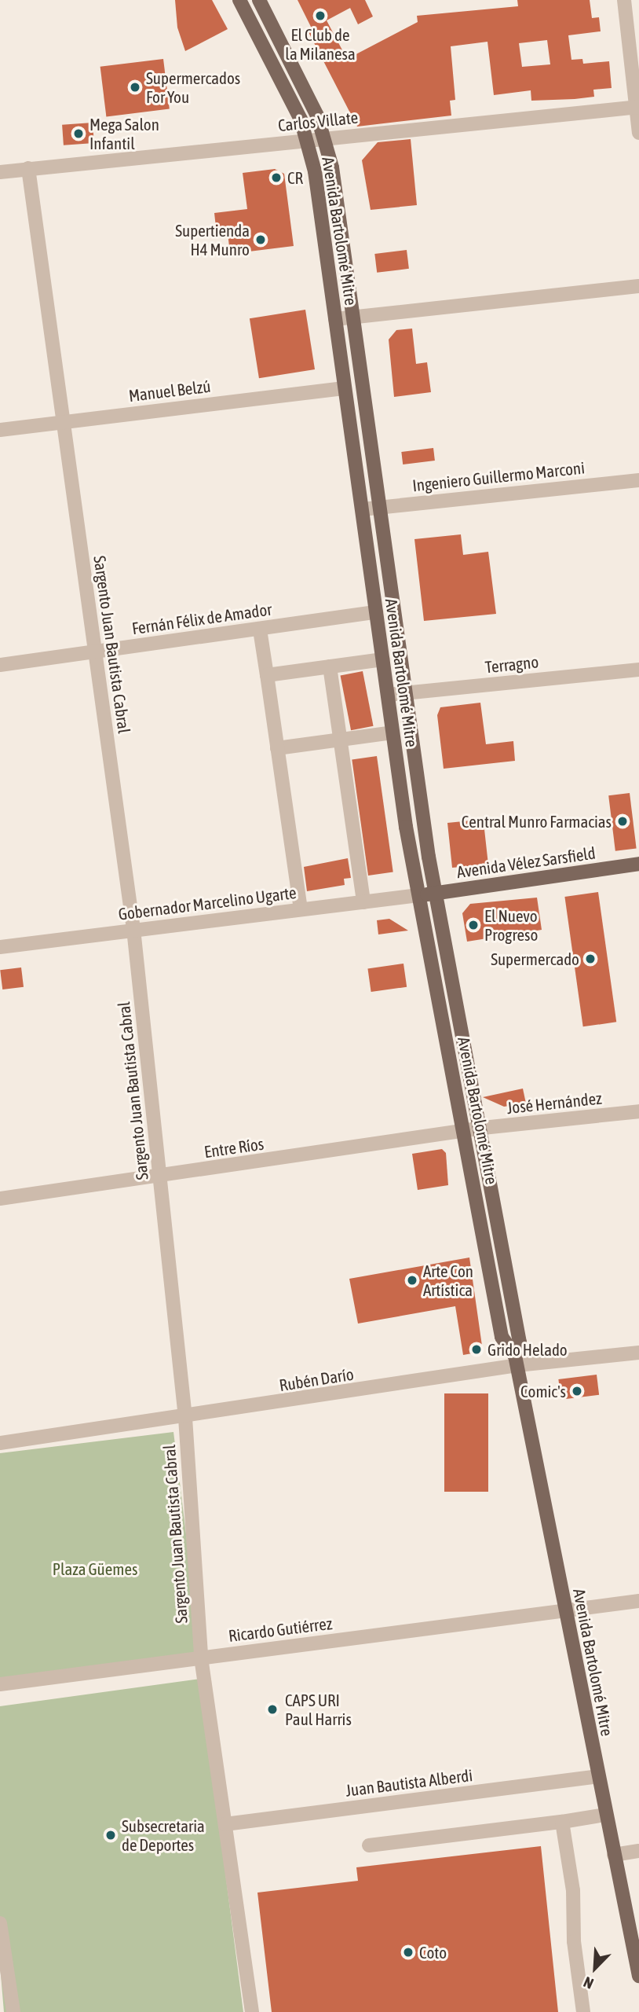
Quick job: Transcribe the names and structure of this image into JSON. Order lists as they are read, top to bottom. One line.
{"streets":{"main road":["Avenida Bartolomé Mitre","Avenida Vélez Sarsfield"],"street":["Carlos Villate","Manuel Belzú","Ingeniero Guillermo Marconi","Fernán Félix de Amador","Sargento Juan Bautista Cabral","Terragno","Gobernador Marcelino Ugarte","José Hernández","Entre Ríos","Rubén Darío","Ricardo Gutiérrez","Juan Bautista Alberdi"]},"crossings":[["Carlos Villate","Avenida Bartolomé Mitre"],["Carlos Villate","Sargento Juan Bautista Cabral"],["Avenida Bartolomé Mitre","Manuel Belzú"],["Avenida Bartolomé Mitre","Ingeniero Guillermo Marconi"],["Avenida Bartolomé Mitre","Fernán Félix de Amador"],["Avenida Bartolomé Mitre","Terragno"],["Avenida Bartolomé Mitre","Avenida Vélez Sarsfield"],["Avenida Bartolomé Mitre","Gobernador Marcelino Ugarte"],["Avenida Bartolomé Mitre","José Hernández"],["Avenida Bartolomé Mitre","Entre Ríos"],["Avenida Bartolomé Mitre","Rubén Darío"],["Avenida Bartolomé Mitre","Ricardo Gutiérrez"],["Avenida Bartolomé Mitre","Juan Bautista Alberdi"],["Manuel Belzú","Sargento Juan Bautista Cabral"],["Fernán Félix de Amador","Sargento Juan Bautista Cabral"],["Sargento Juan Bautista Cabral","Gobernador Marcelino Ugarte"],["Sargento Juan Bautista Cabral","Entre Ríos"],["Sargento Juan Bautista Cabral","Rubén Darío"],["Sargento Juan Bautista Cabral","Ricardo Gutiérrez"],["Sargento Juan Bautista Cabral","Juan Bautista Alberdi"],["Avenida Vélez Sarsfield","Gobernador Marcelino Ugarte"],["José Hernández","Entre Ríos"]],"parks":["Plaza Güemes"],"places":["El Club de la Milanesa","Supermercados For You","Mega Salon Infantil","CR","Supertienda H4 Munro","Central Munro Farmacias","El Nuevo Progreso","Supermercado","Arte Con Artística","Grido Helado","Comic's","CAPS URI Paul Harris","Subsecretaria de Deportes","Coto"],"north":"bottom left"}
